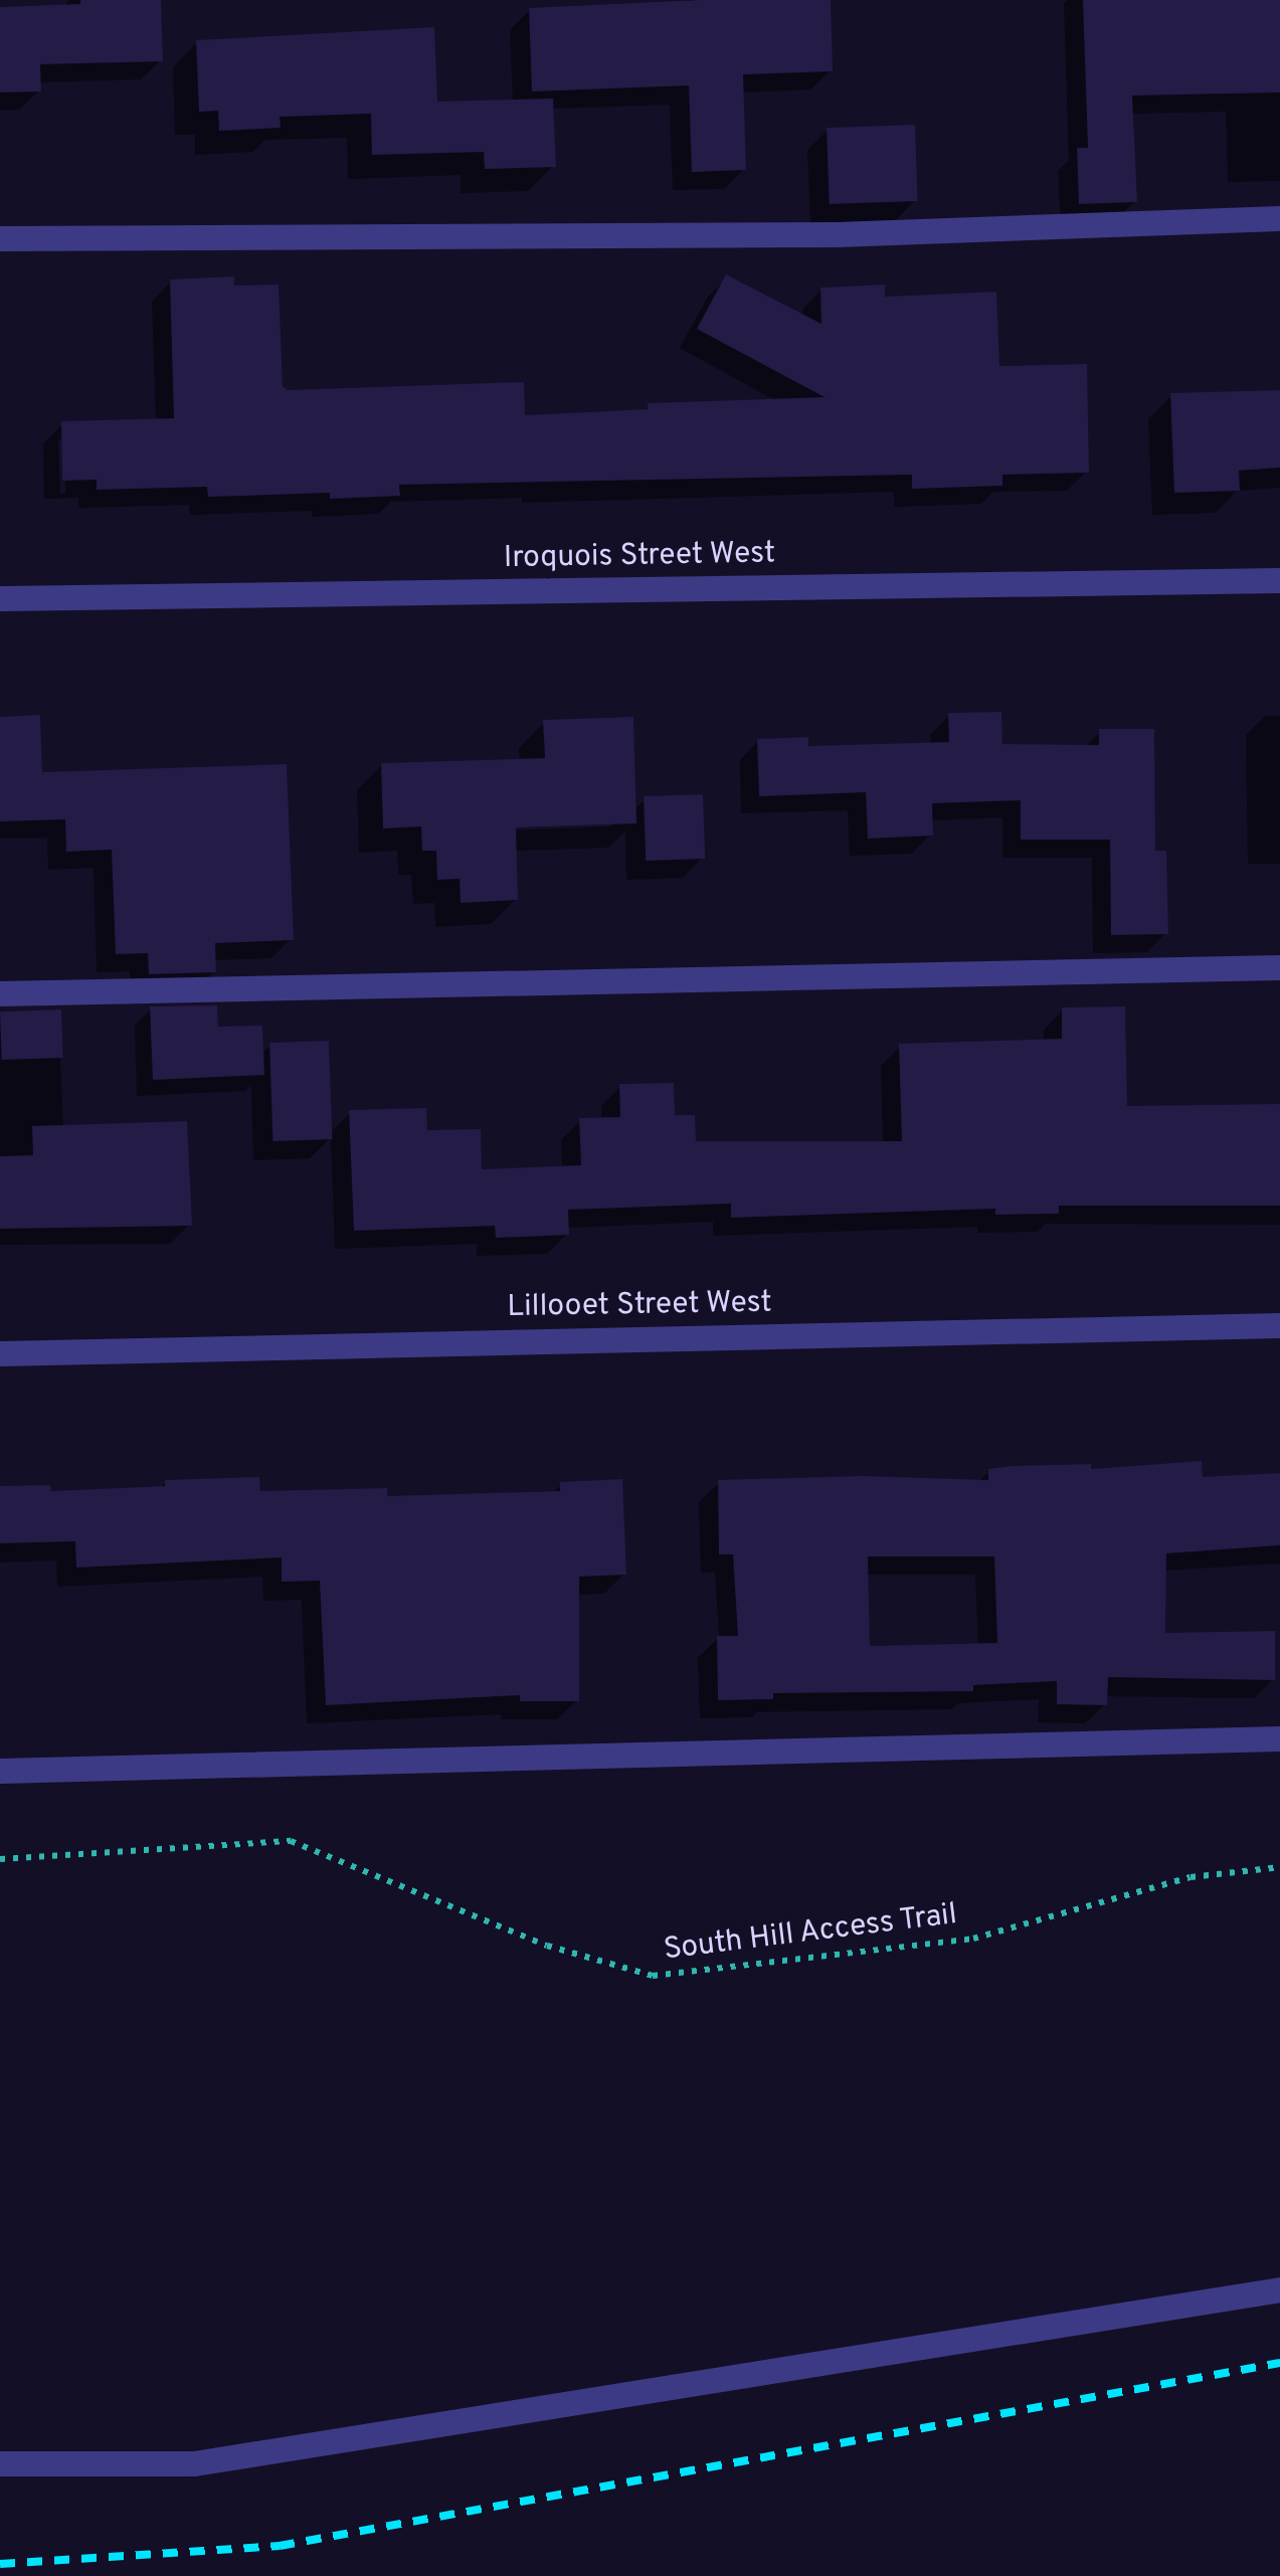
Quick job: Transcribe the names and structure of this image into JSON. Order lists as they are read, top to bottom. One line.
{"streets":{"street":["Iroquois Street West","Lillooet Street West"],"path":["South Hill Access Trail"]}}
